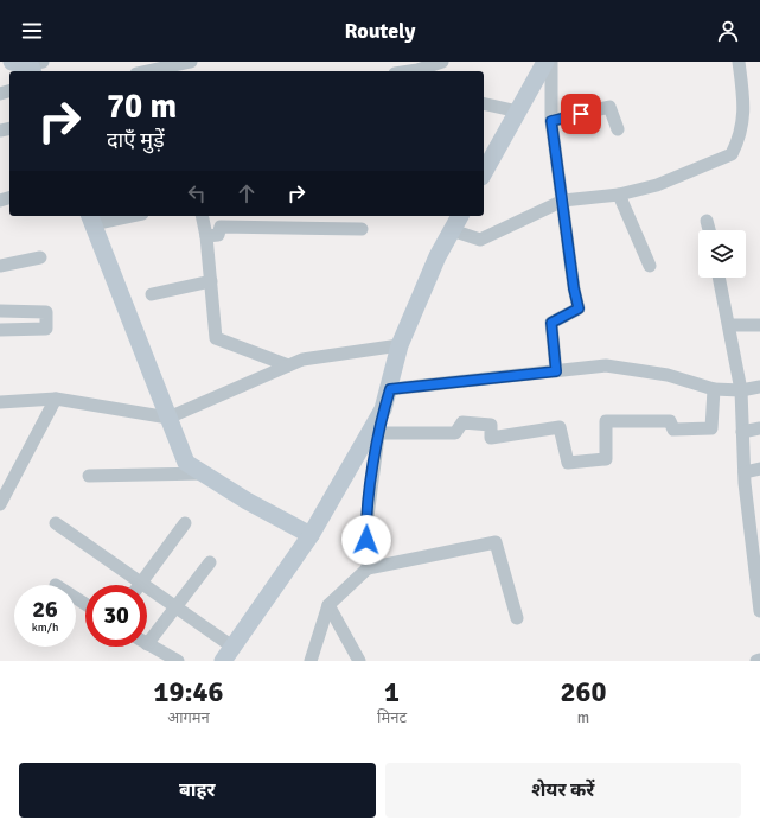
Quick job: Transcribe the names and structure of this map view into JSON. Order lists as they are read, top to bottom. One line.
{"page":{"header":"Routely","turn":["70 m","दाएँ मुड़ें"],"speed":"26 km/h","limit":"30","eta":["19:46","आगमन","1","मिनट","260","m"],"buttons":["बाहर","शेयर करें"]}}
